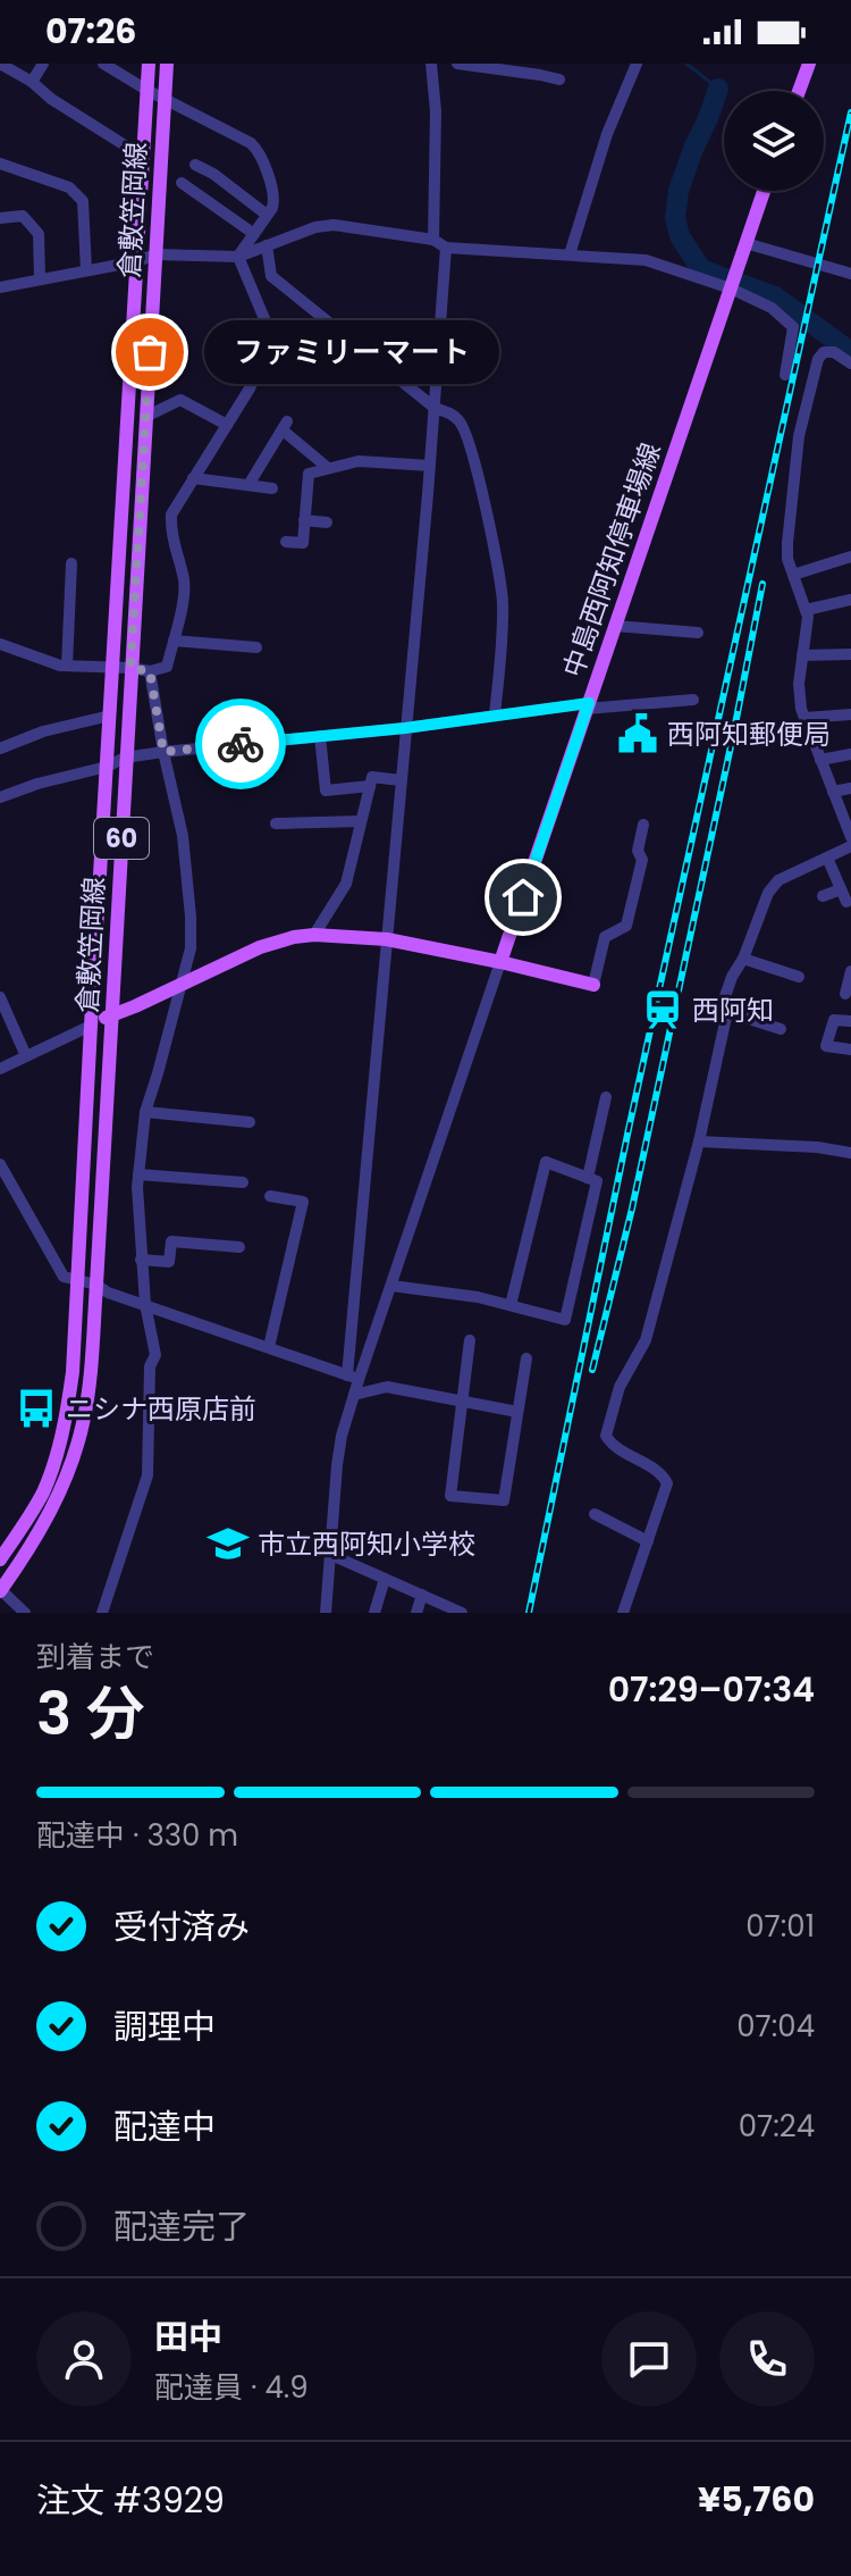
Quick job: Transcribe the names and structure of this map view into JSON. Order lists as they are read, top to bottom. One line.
{"streets":{"main road":["倉敷笠岡線","中島西阿知停車場線","60"]},"places":{"other":["ファミリーマート"],"public building":["西阿知郵便局"],"station":["西阿知"],"bus stop":["ニシナ西原店前"],"school or university":["市立西阿知小学校"]},"page":{"status":"07:26","bubble":"ファミリーマート","heading":["3 分","到着まで","07:29–07:34"],"panel":["田中","配達員 · 4.9","注文 #3929","¥5,760"],"bar":"配達中 · 330 m","list":[["受付済み","07:01"],["調理中","07:04"],["配達中","07:24"],"配達完了"]}}
